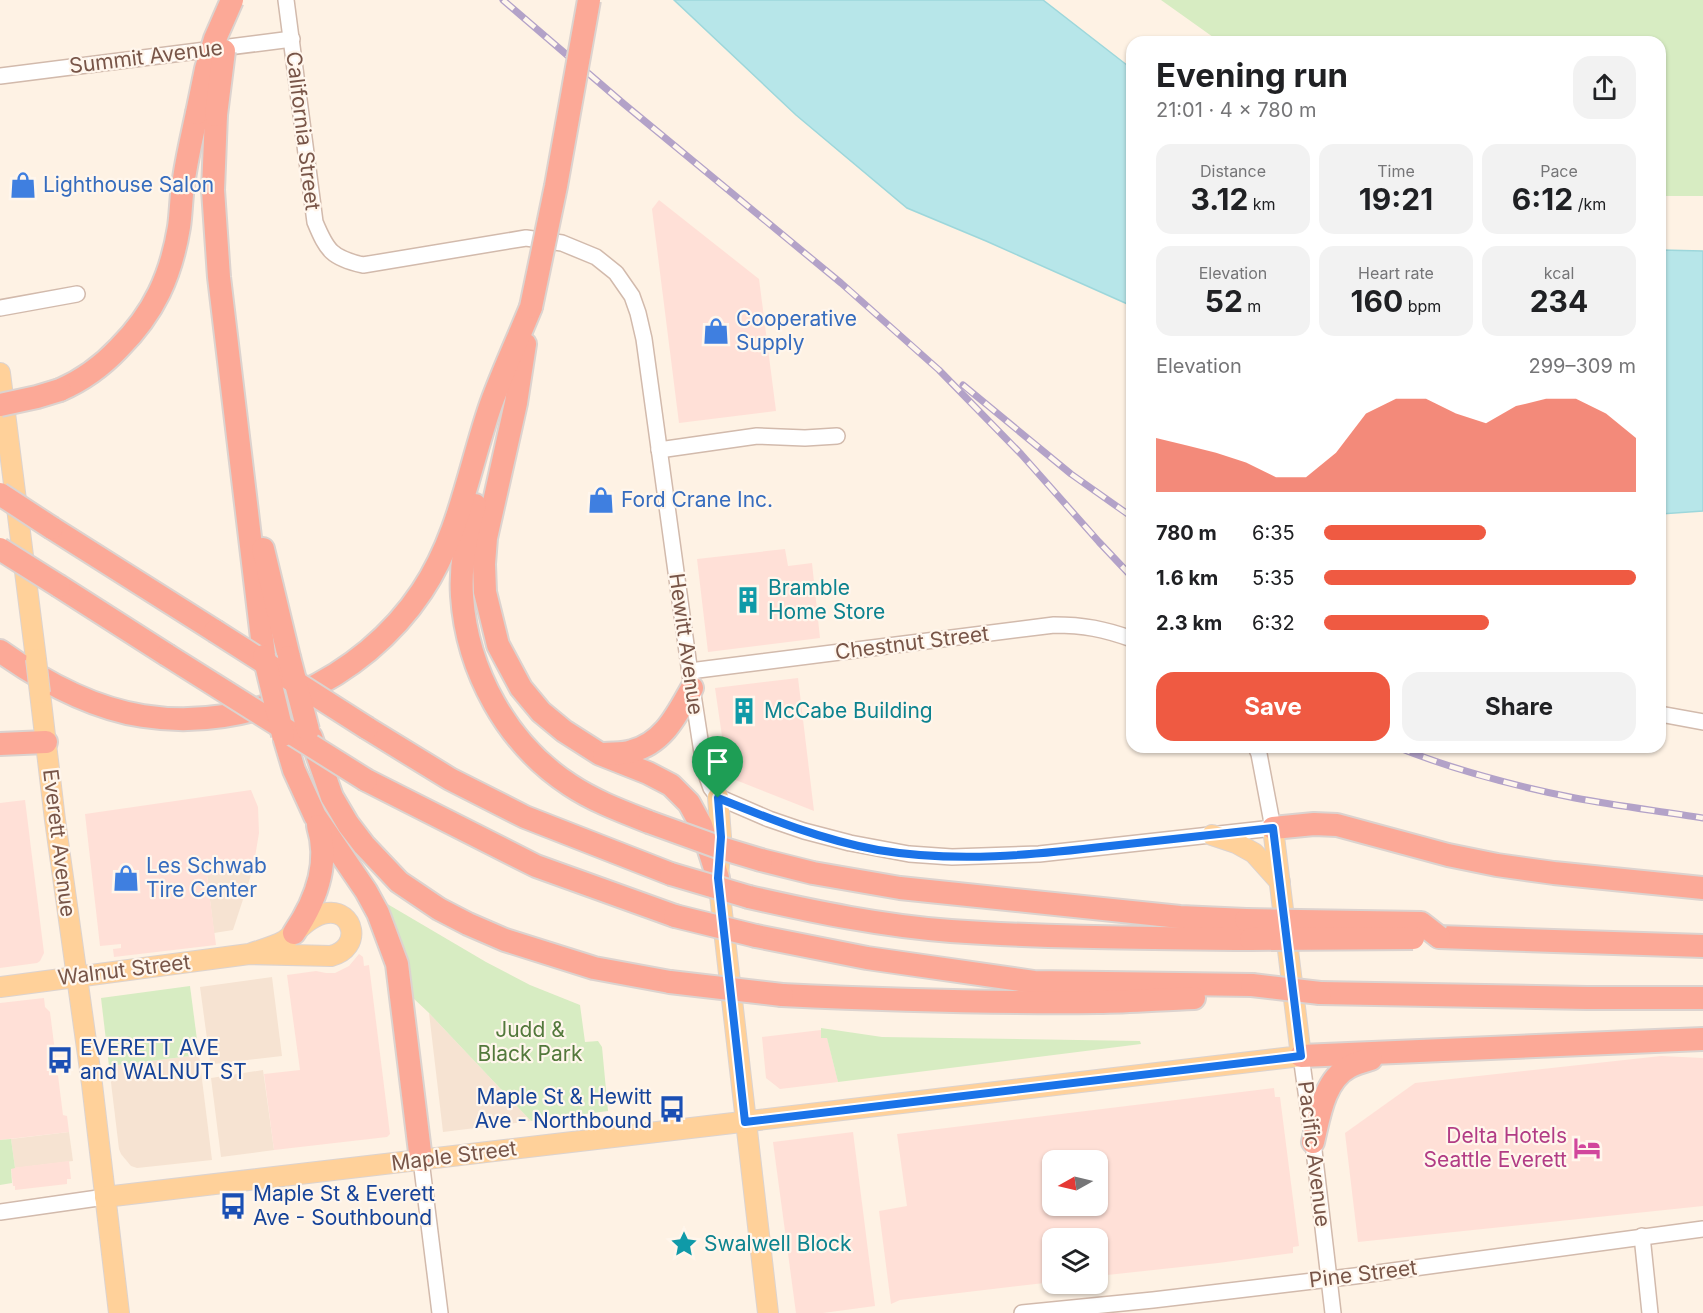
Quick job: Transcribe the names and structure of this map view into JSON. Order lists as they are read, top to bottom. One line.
{"streets":{"main road":["Hewitt Avenue","Everett Avenue","Walnut Street","Pacific Avenue","Maple Street"],"street":["Summit Avenue","California Street","Chestnut Street","Pine Street"]},"crossings":[["Summit Avenue","California Street"],["California Street","Hewitt Avenue"],["Chestnut Street","Hewitt Avenue"],["Hewitt Avenue","Maple Street"],["Everett Avenue","Walnut Street"],["Everett Avenue","Maple Street"],["Pacific Avenue","Maple Street"],["Pacific Avenue","Pine Street"]],"parks":["Judd & Black Park"],"places":{"shop":["Lighthouse Salon","Cooperative Supply","Ford Crane Inc.","Les Schwab Tire Center"],"building":["Bramble Home Store","McCabe Building"],"bus stop":["EVERETT AVE and WALNUT ST","Maple St & Hewitt Ave - Northbound","Maple St & Everett Ave - Southbound"],"hotel":["Delta Hotels Seattle Everett"],"place":["Swalwell Block"]},"north":"left","page":{"heading":["Evening run","21:01 · 4 × 780 m"],"stats":[["Distance","3.12 km"],["Time","19:21"],["Pace","6:12 /km"],["Elevation","52 m"],["Heart rate","160 bpm"],["kcal","234"]],"chart":["Elevation","299–309 m"],"list":[{"name":"780 m","note":"6:35"},{"name":"1.6 km","note":"5:35"},{"name":"2.3 km","note":"6:32"}],"buttons":["Save","Share"]}}
